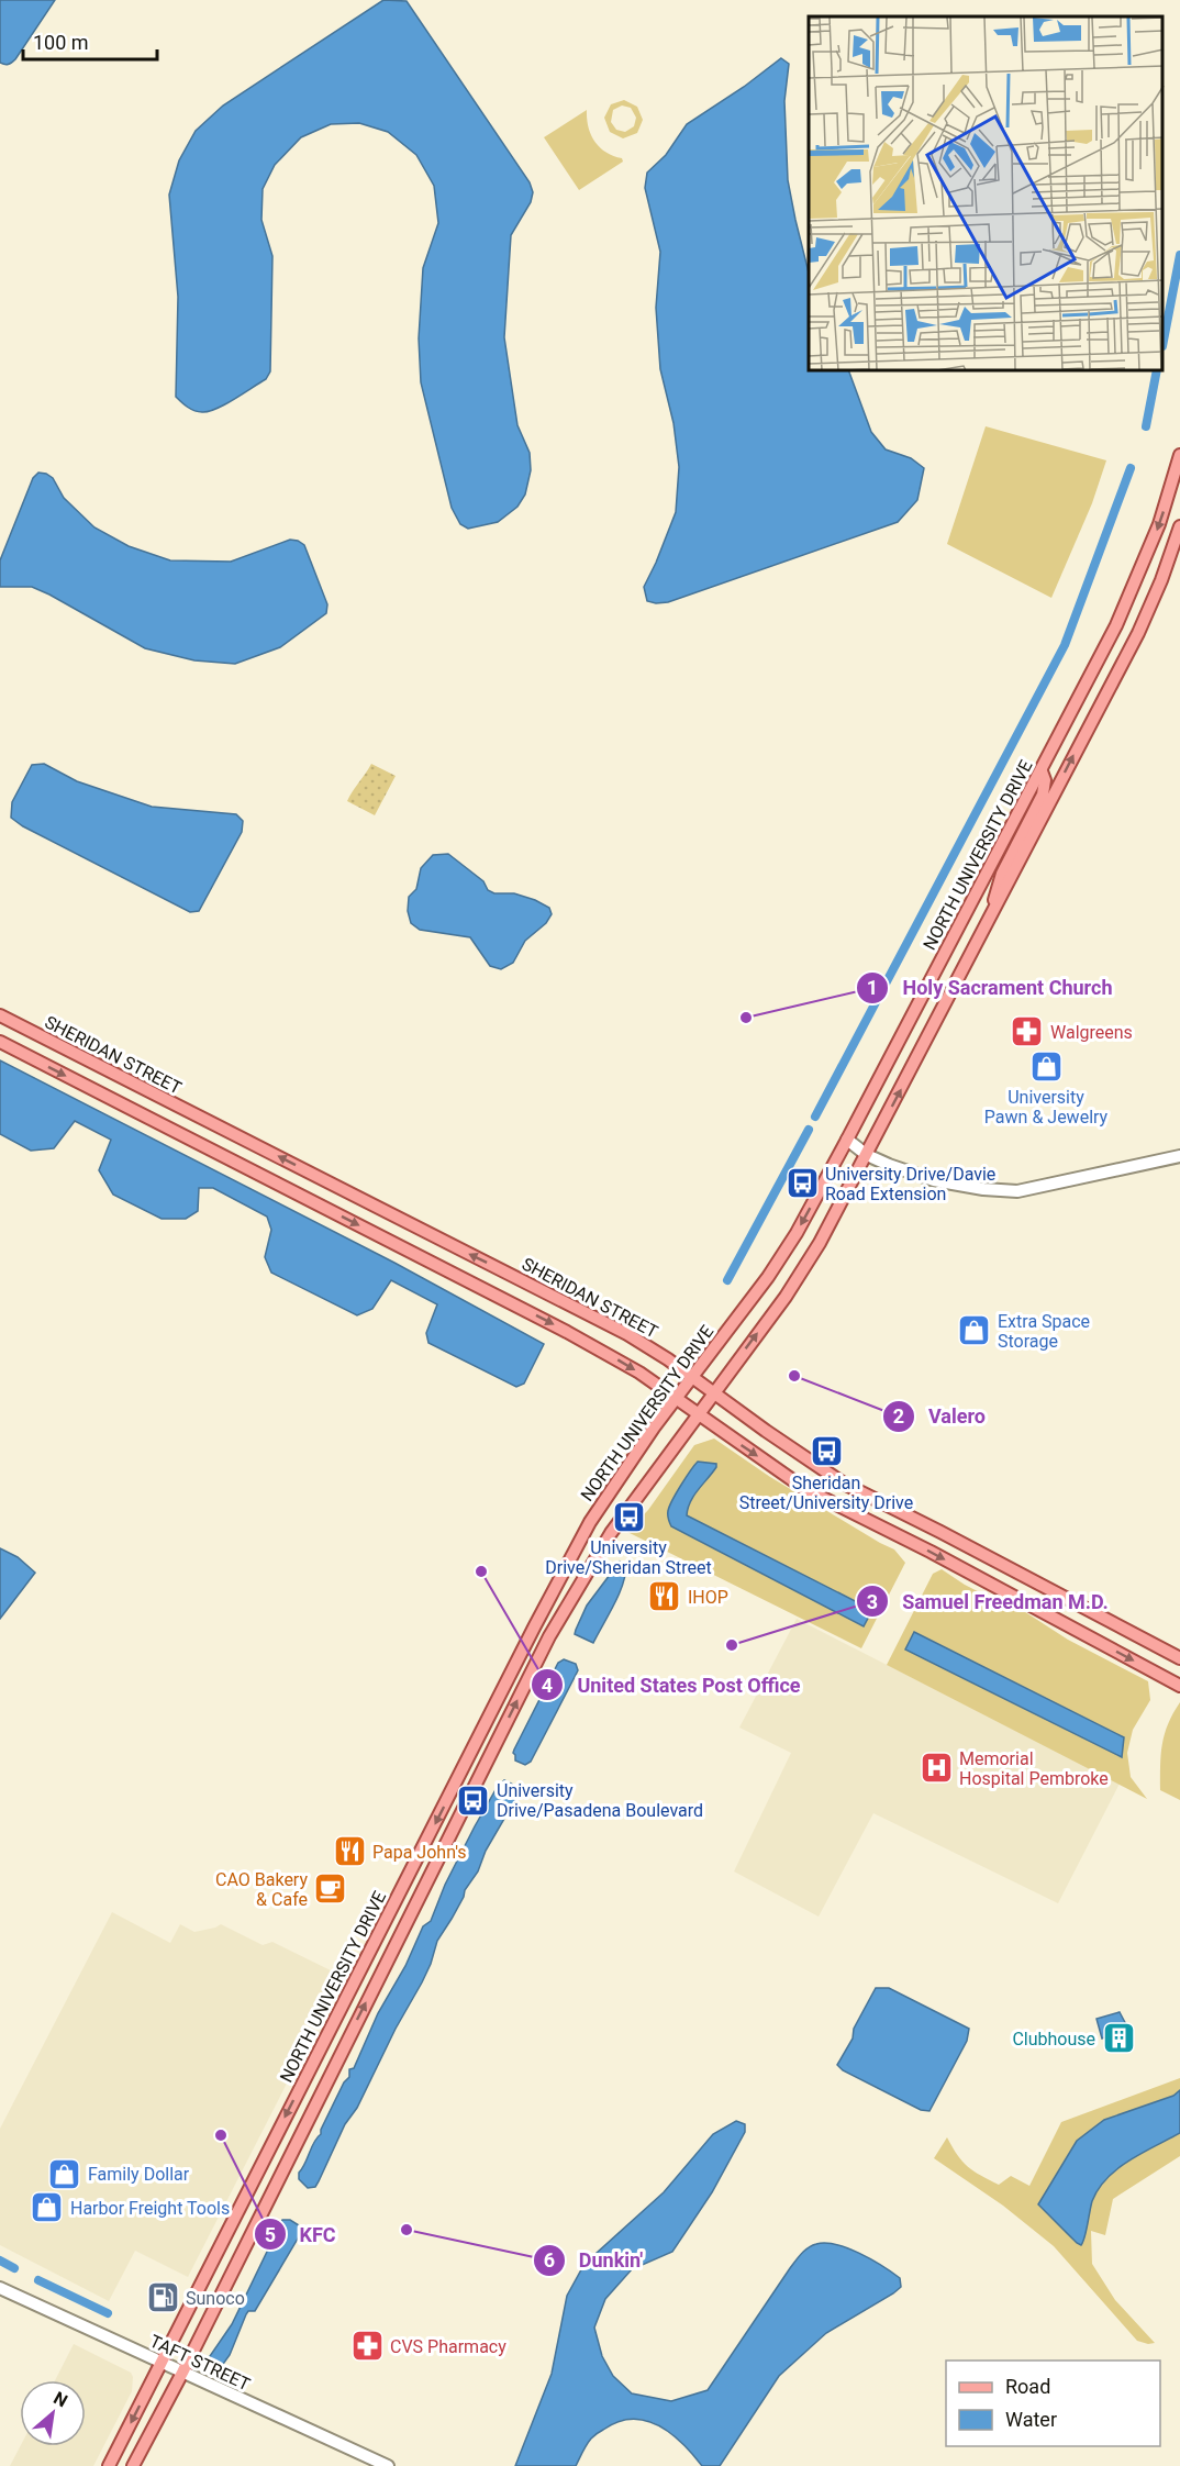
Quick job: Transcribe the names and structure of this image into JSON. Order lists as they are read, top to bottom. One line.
{"streets":{"main road":["NORTH UNIVERSITY DRIVE","SHERIDAN STREET"],"street":["TAFT STREET"]},"crossings":[["NORTH UNIVERSITY DRIVE","SHERIDAN STREET"],["NORTH UNIVERSITY DRIVE","TAFT STREET"]],"places":{"other":["Holy Sacrament Church","Valero","United States Post Office","Samuel Freedman M.D.","KFC","Dunkin'"],"pharmacy":["Walgreens","CVS Pharmacy"],"shop":["University Pawn & Jewelry","Extra Space Storage","Family Dollar","Harbor Freight Tools"],"bus stop":["University Drive/Davie Road Extension","Sheridan Street/University Drive","University Drive/Sheridan Street","University Drive/Pasadena Boulevard"],"restaurant":["IHOP","Papa John's"],"hospital":["Memorial Hospital Pembroke"],"cafe":["CAO Bakery & Cafe"],"building":["Clubhouse"],"fuel station":["Sunoco"]},"legend":["Road","Water"],"scale_bar":"100 m","north":"top right"}
